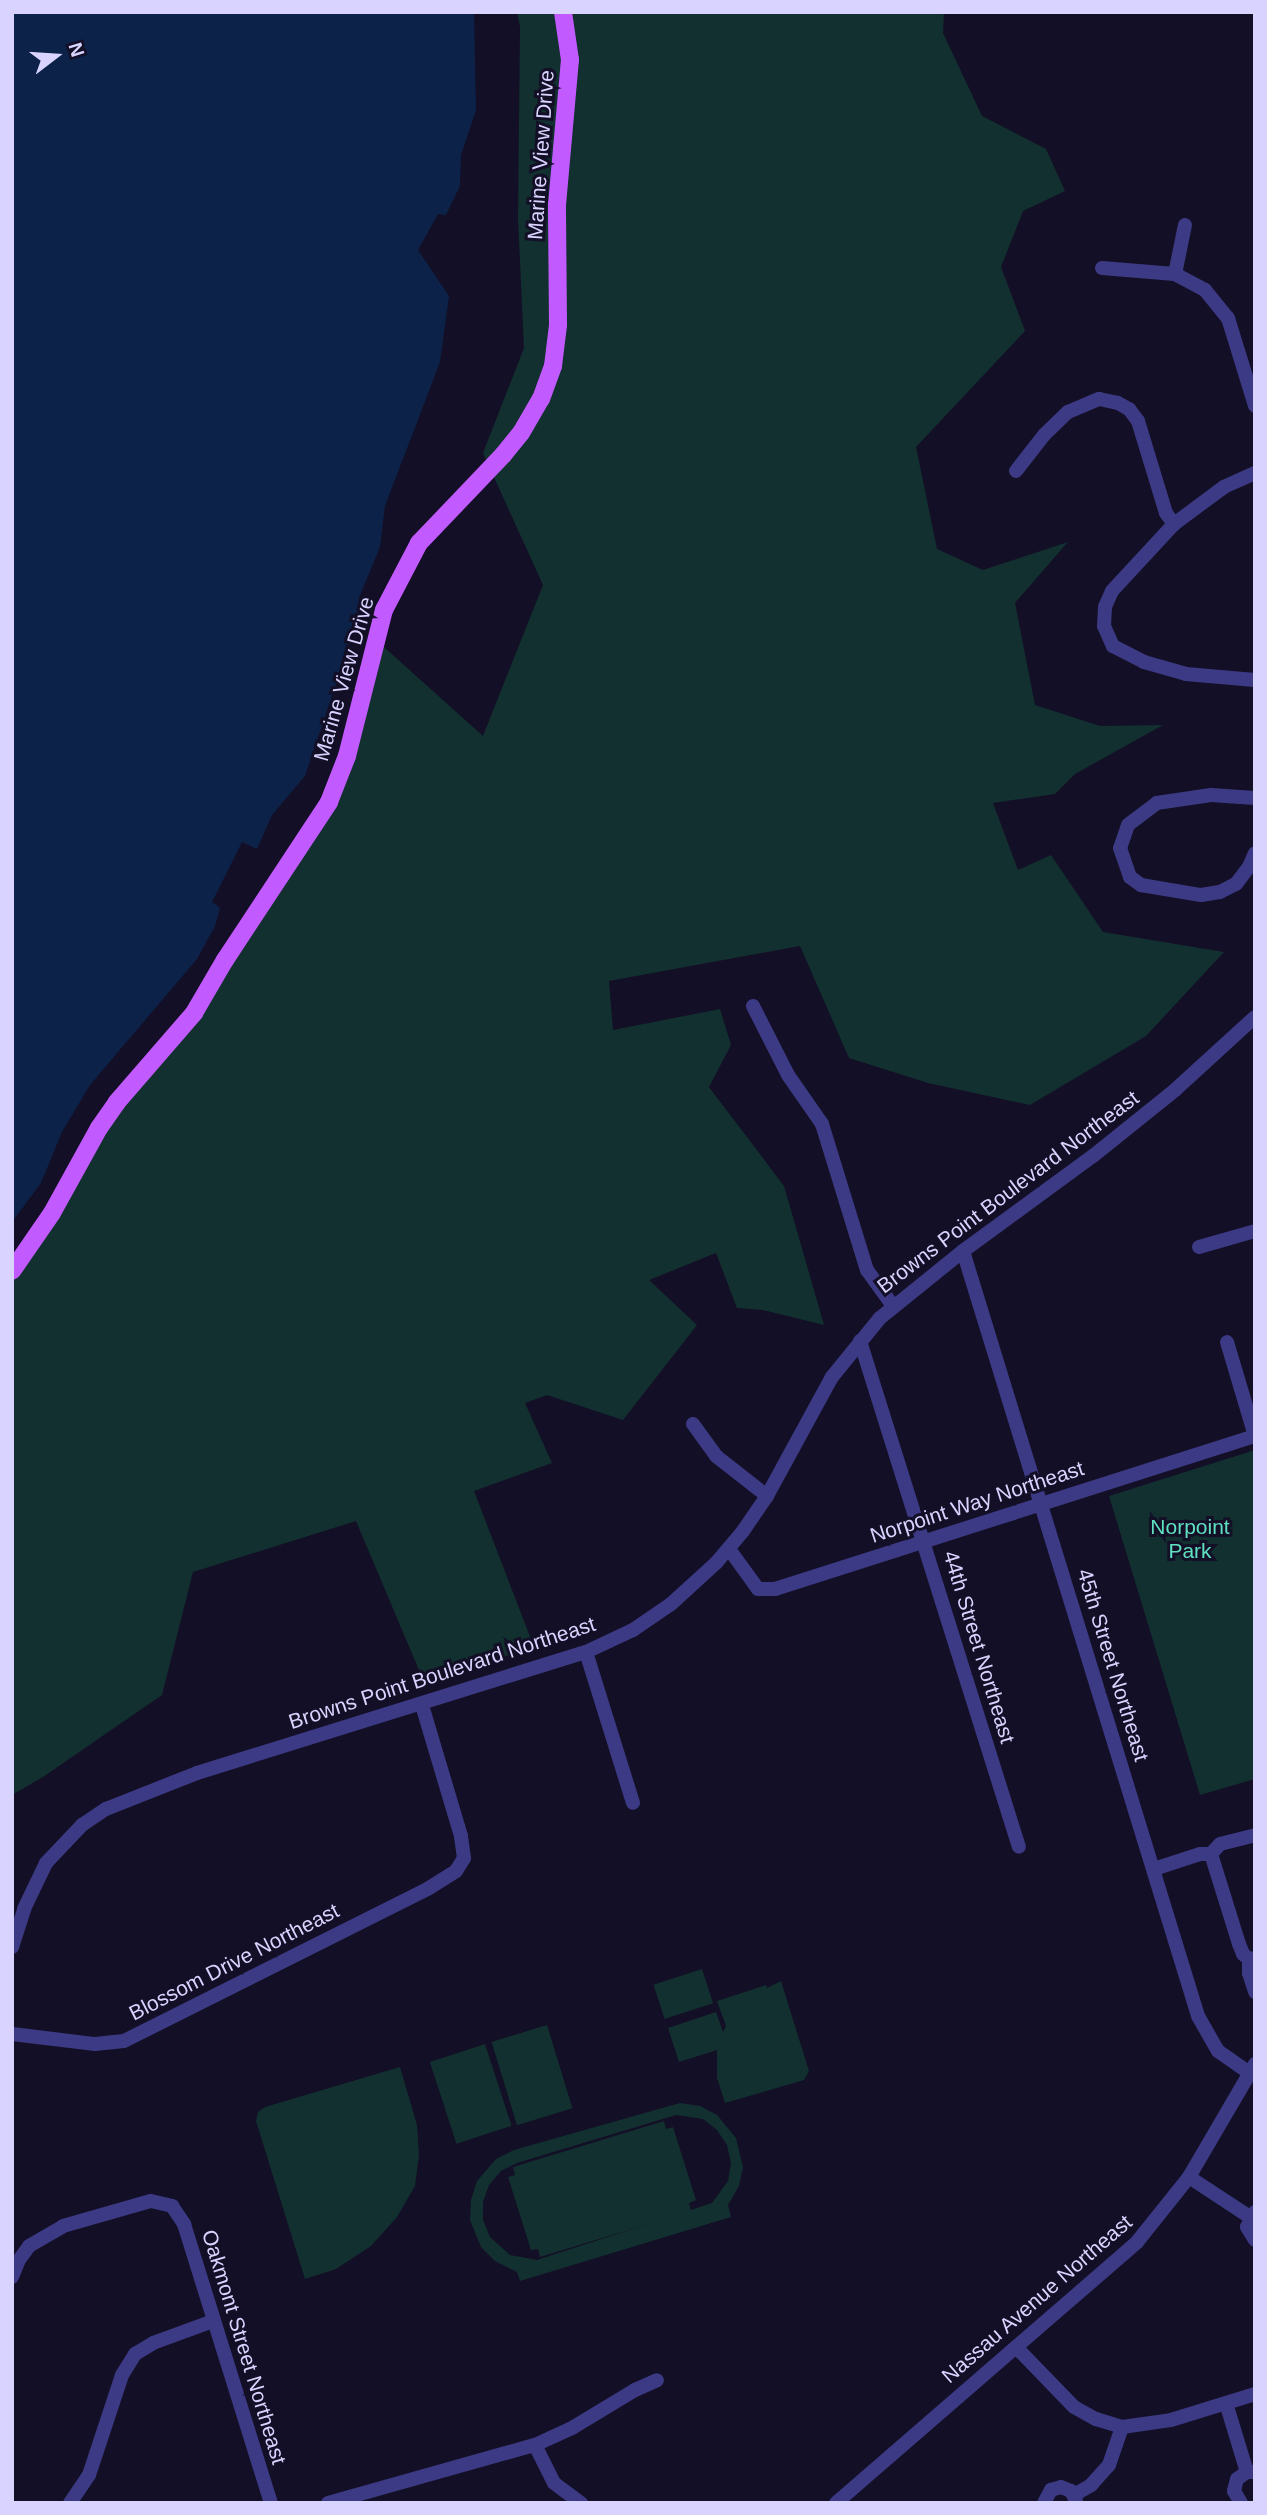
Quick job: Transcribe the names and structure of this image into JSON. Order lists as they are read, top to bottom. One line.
{"streets":{"main road":["Marine View Drive"],"street":["Browns Point Boulevard Northeast","Norpoint Way Northeast","44th Street Northeast","45th Street Northeast","Blossom Drive Northeast","Nassau Avenue Northeast","Oakmont Street Northeast"]},"crossings":[["Browns Point Boulevard Northeast","Norpoint Way Northeast"],["Browns Point Boulevard Northeast","44th Street Northeast"],["Browns Point Boulevard Northeast","45th Street Northeast"],["Browns Point Boulevard Northeast","Blossom Drive Northeast"],["Norpoint Way Northeast","44th Street Northeast"],["Norpoint Way Northeast","45th Street Northeast"],["45th Street Northeast","Nassau Avenue Northeast"]],"parks":["Norpoint Park"],"north":"right"}
